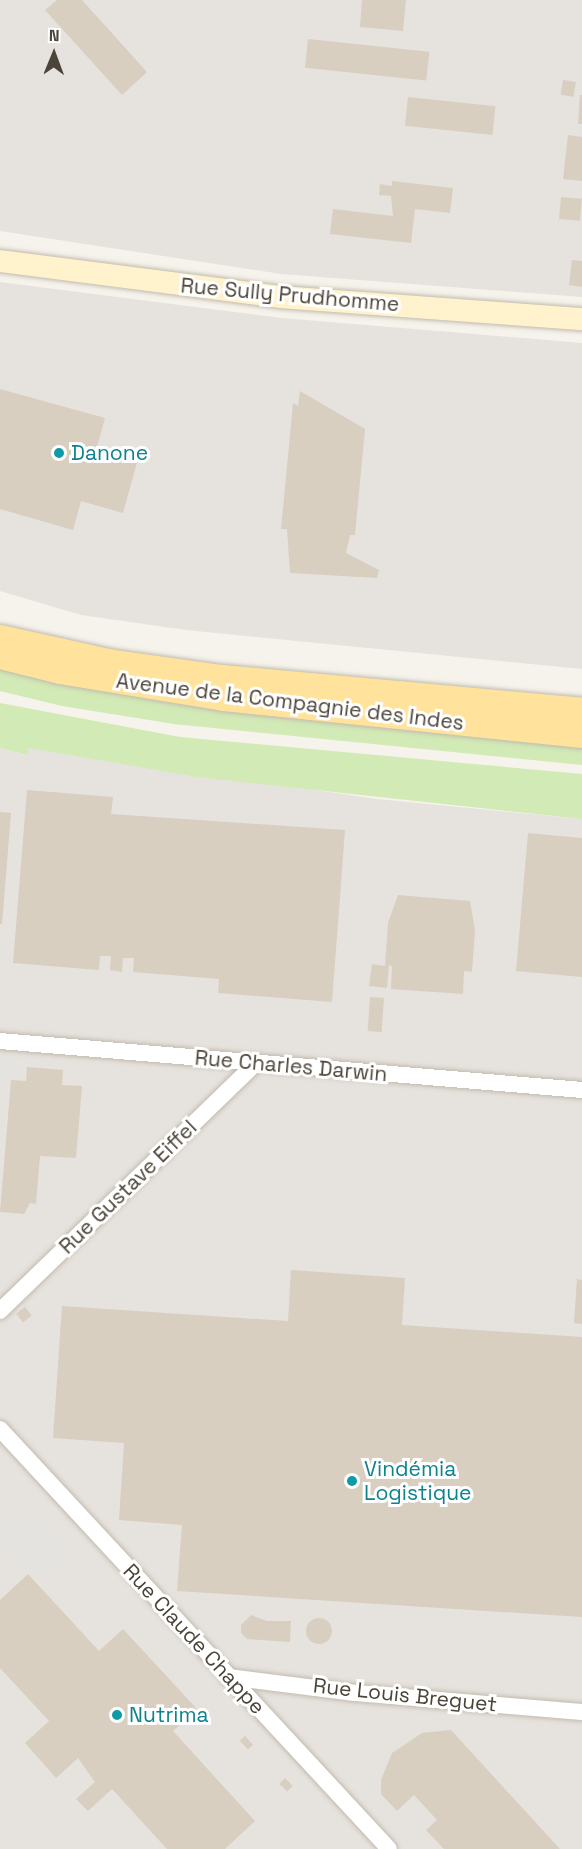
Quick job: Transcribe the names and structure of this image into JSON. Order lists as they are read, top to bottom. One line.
{"streets":{"main road":["Avenue de la Compagnie des Indes"],"street":["Rue Sully Prudhomme","Rue Charles Darwin","Rue Gustave Eiffel","Rue Claude Chappe","Rue Louis Breguet"]},"crossings":[["Rue Charles Darwin","Rue Gustave Eiffel"],["Rue Claude Chappe","Rue Louis Breguet"]],"places":["Danone","Vindémia Logistique","Nutrima"],"north":"top"}
